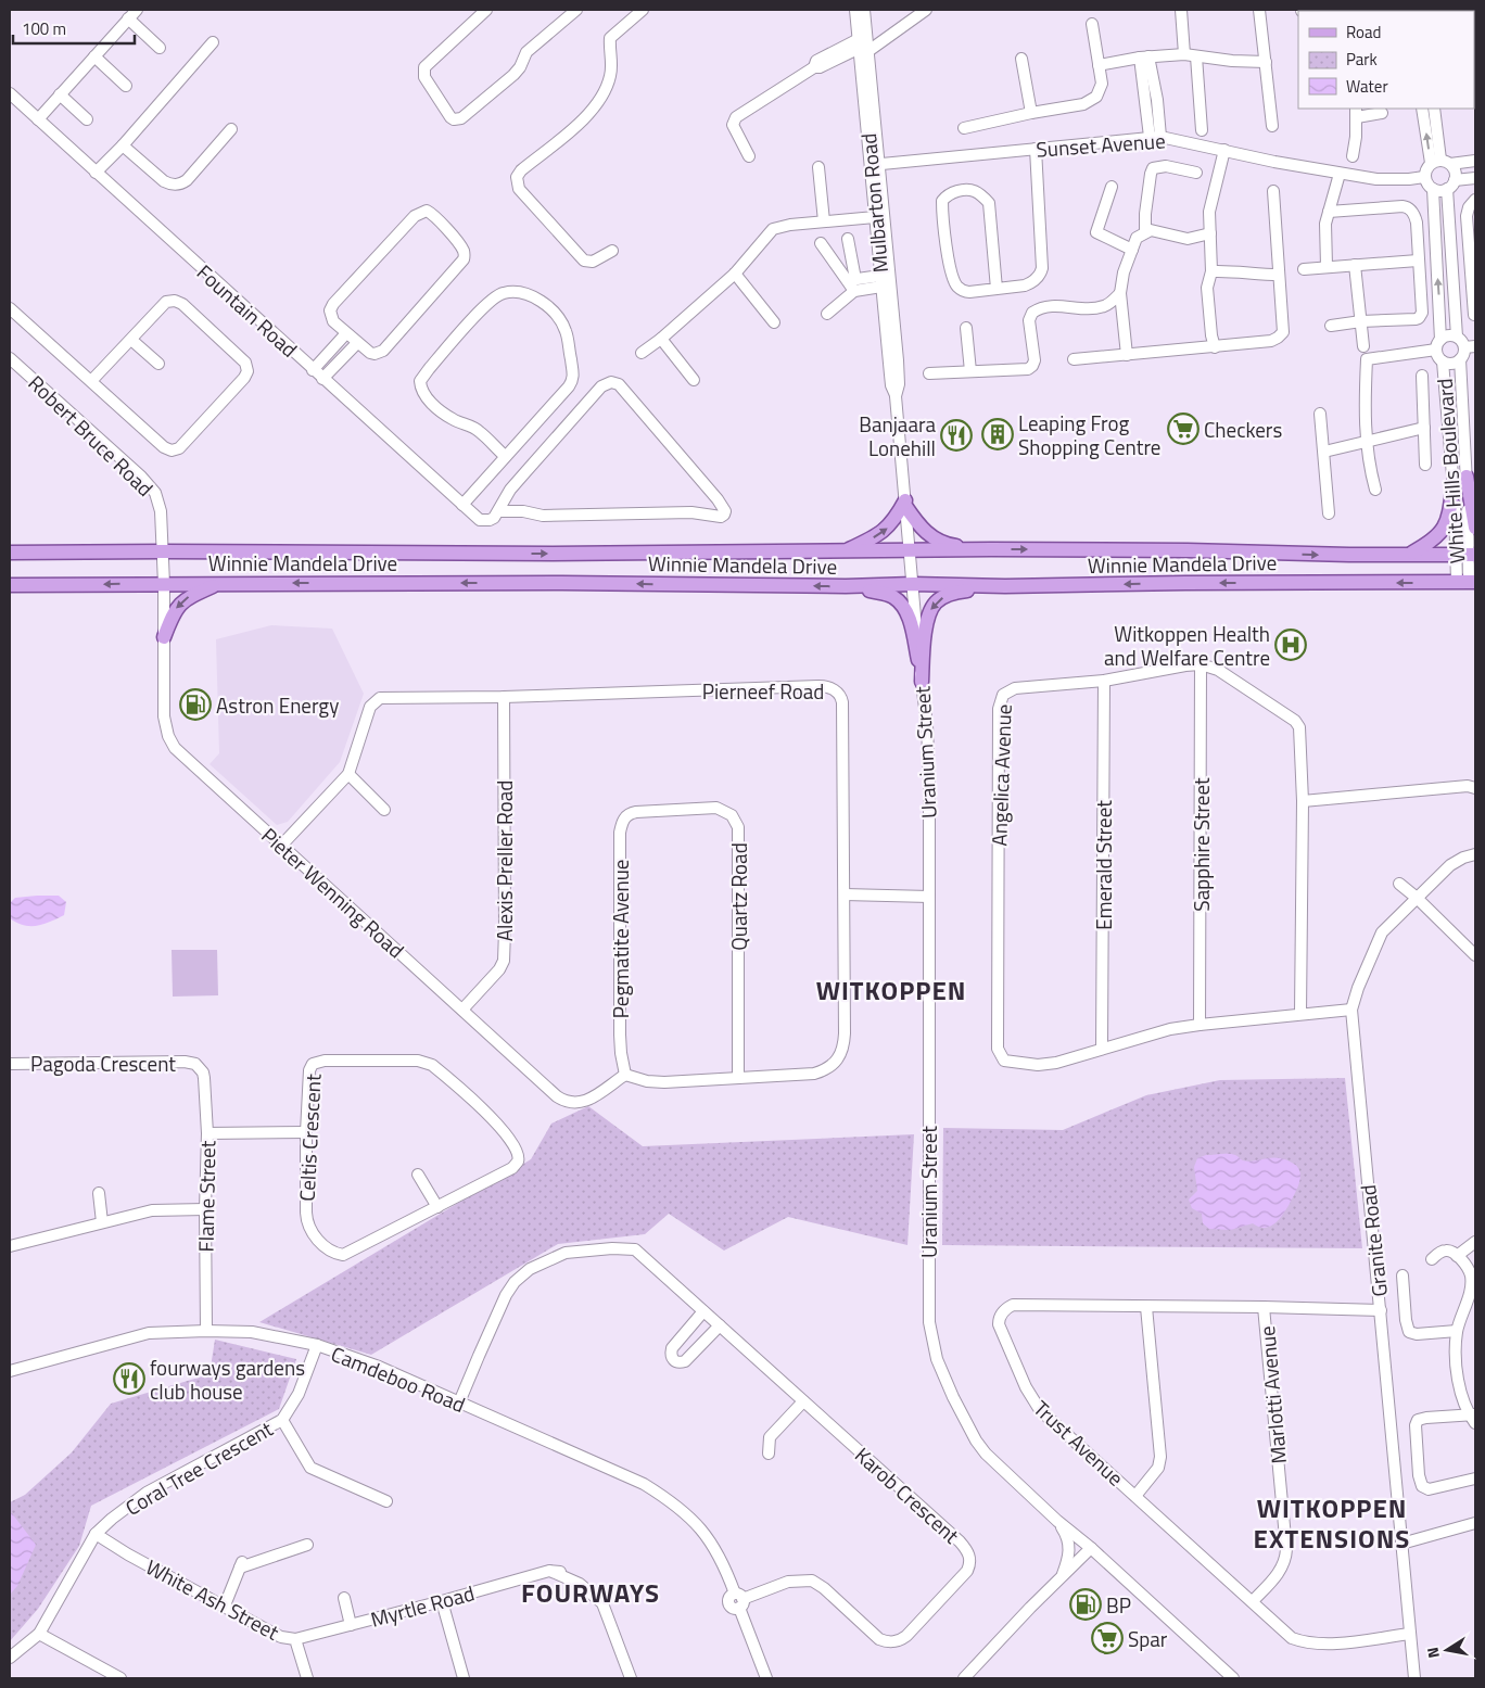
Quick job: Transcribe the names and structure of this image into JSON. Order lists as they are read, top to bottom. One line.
{"streets":{"main road":["Winnie Mandela Drive"],"street":["Sunset Avenue","Mulbarton Road","Fountain Road","Robert Bruce Road","White Hills Boulevard","Pierneef Road","Uranium Street","Angelica Avenue","Sapphire Street","Alexis Preller Road","Emerald Street","Pieter Wenning Road","Quartz Road","Pegmatite Avenue","Pagoda Crescent","Celtis Crescent","Flame Street","Granite Road","Camdeboo Road","Marlotti Avenue","Trust Avenue","Coral Tree Crescent","Karob Crescent","White Ash Street","Myrtle Road"]},"crossings":[["Sunset Avenue","Mulbarton Road"],["Mulbarton Road","Winnie Mandela Drive"],["Mulbarton Road","Uranium Street"],["Robert Bruce Road","Winnie Mandela Drive"],["Robert Bruce Road","Pieter Wenning Road"],["White Hills Boulevard","Winnie Mandela Drive"],["Winnie Mandela Drive","Uranium Street"],["Winnie Mandela Drive","Pieter Wenning Road"],["Pierneef Road","Alexis Preller Road"],["Pierneef Road","Pieter Wenning Road"],["Pierneef Road","Quartz Road"],["Pierneef Road","Pegmatite Avenue"],["Angelica Avenue","Sapphire Street"],["Angelica Avenue","Emerald Street"],["Angelica Avenue","Granite Road"],["Alexis Preller Road","Pieter Wenning Road"],["Pieter Wenning Road","Pegmatite Avenue"],["Quartz Road","Pegmatite Avenue"],["Pagoda Crescent","Flame Street"],["Flame Street","Camdeboo Road"],["Granite Road","Trust Avenue"],["Camdeboo Road","Coral Tree Crescent"],["Camdeboo Road","Karob Crescent"],["Marlotti Avenue","Trust Avenue"],["Coral Tree Crescent","White Ash Street"],["White Ash Street","Myrtle Road"]],"districts":["WITKOPPEN","WITKOPPEN EXTENSIONS","FOURWAYS"],"places":{"supermarket":["Checkers","Spar"],"building":["Leaping Frog Shopping Centre"],"restaurant":["Banjaara Lonehill","fourways gardens club house"],"hospital":["Witkoppen Health and Welfare Centre"],"fuel station":["Astron Energy","BP"]},"legend":["Road","Park","Water"],"scale_bar":"100 m","north":"left"}
